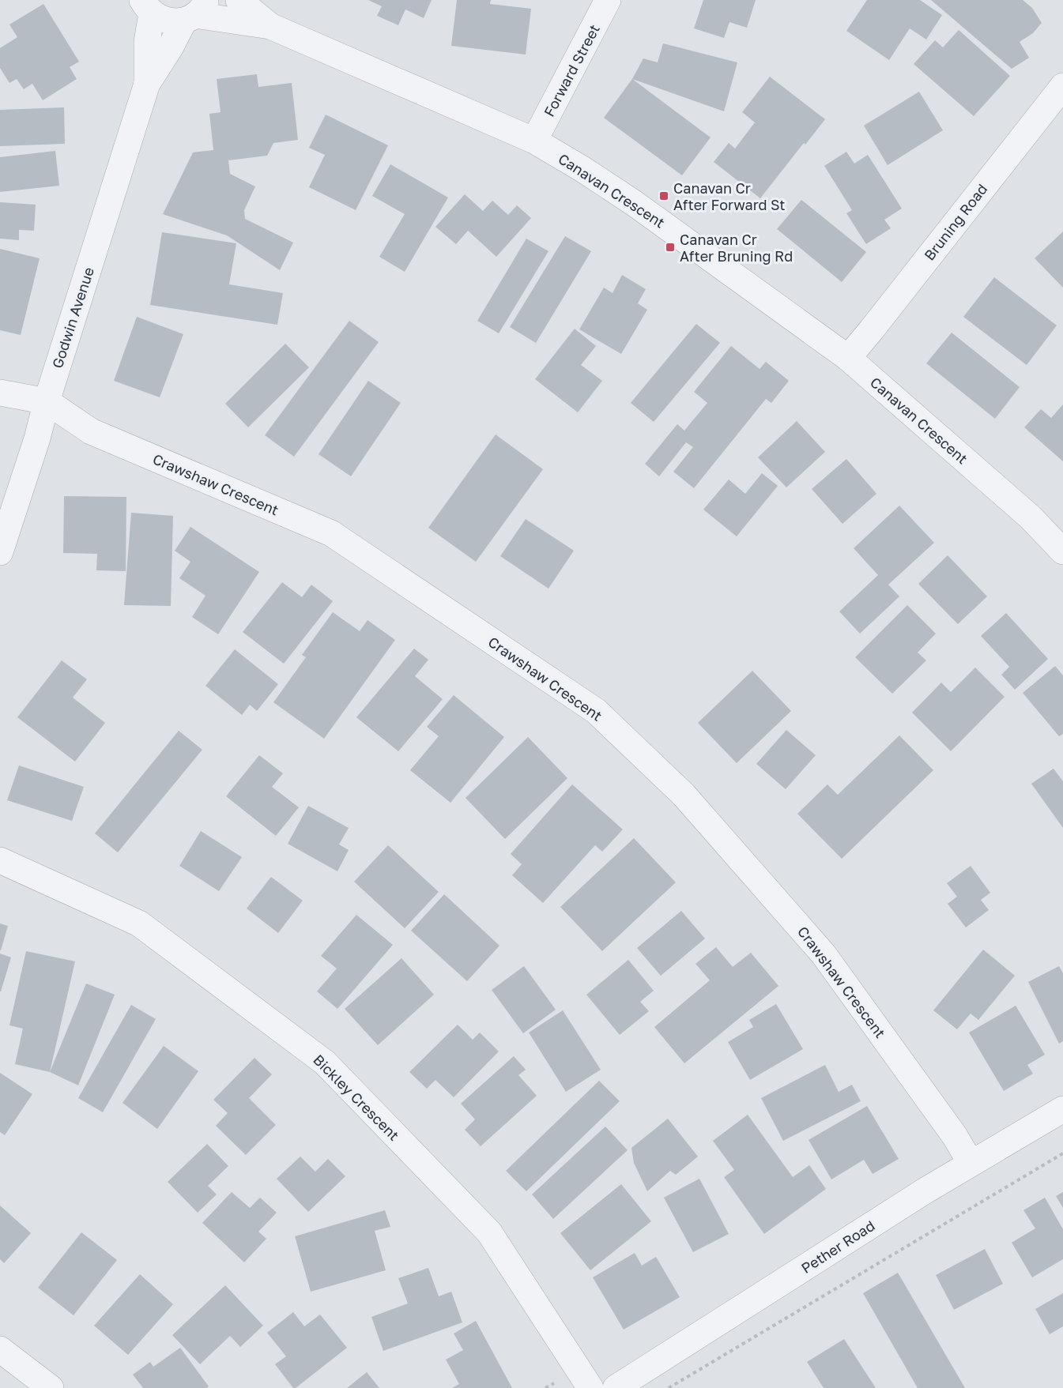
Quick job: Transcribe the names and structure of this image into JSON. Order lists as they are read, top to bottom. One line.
{"streets":{"street":["Forward Street","Canavan Crescent","Bruning Road","Godwin Avenue","Crawshaw Crescent","Bickley Crescent","Pether Road"]},"crossings":[["Forward Street","Canavan Crescent"],["Canavan Crescent","Bruning Road"],["Canavan Crescent","Godwin Avenue"],["Godwin Avenue","Crawshaw Crescent"],["Crawshaw Crescent","Pether Road"]],"places":{"transit":["Canavan Cr After Forward St","Canavan Cr After Bruning Rd"]}}
